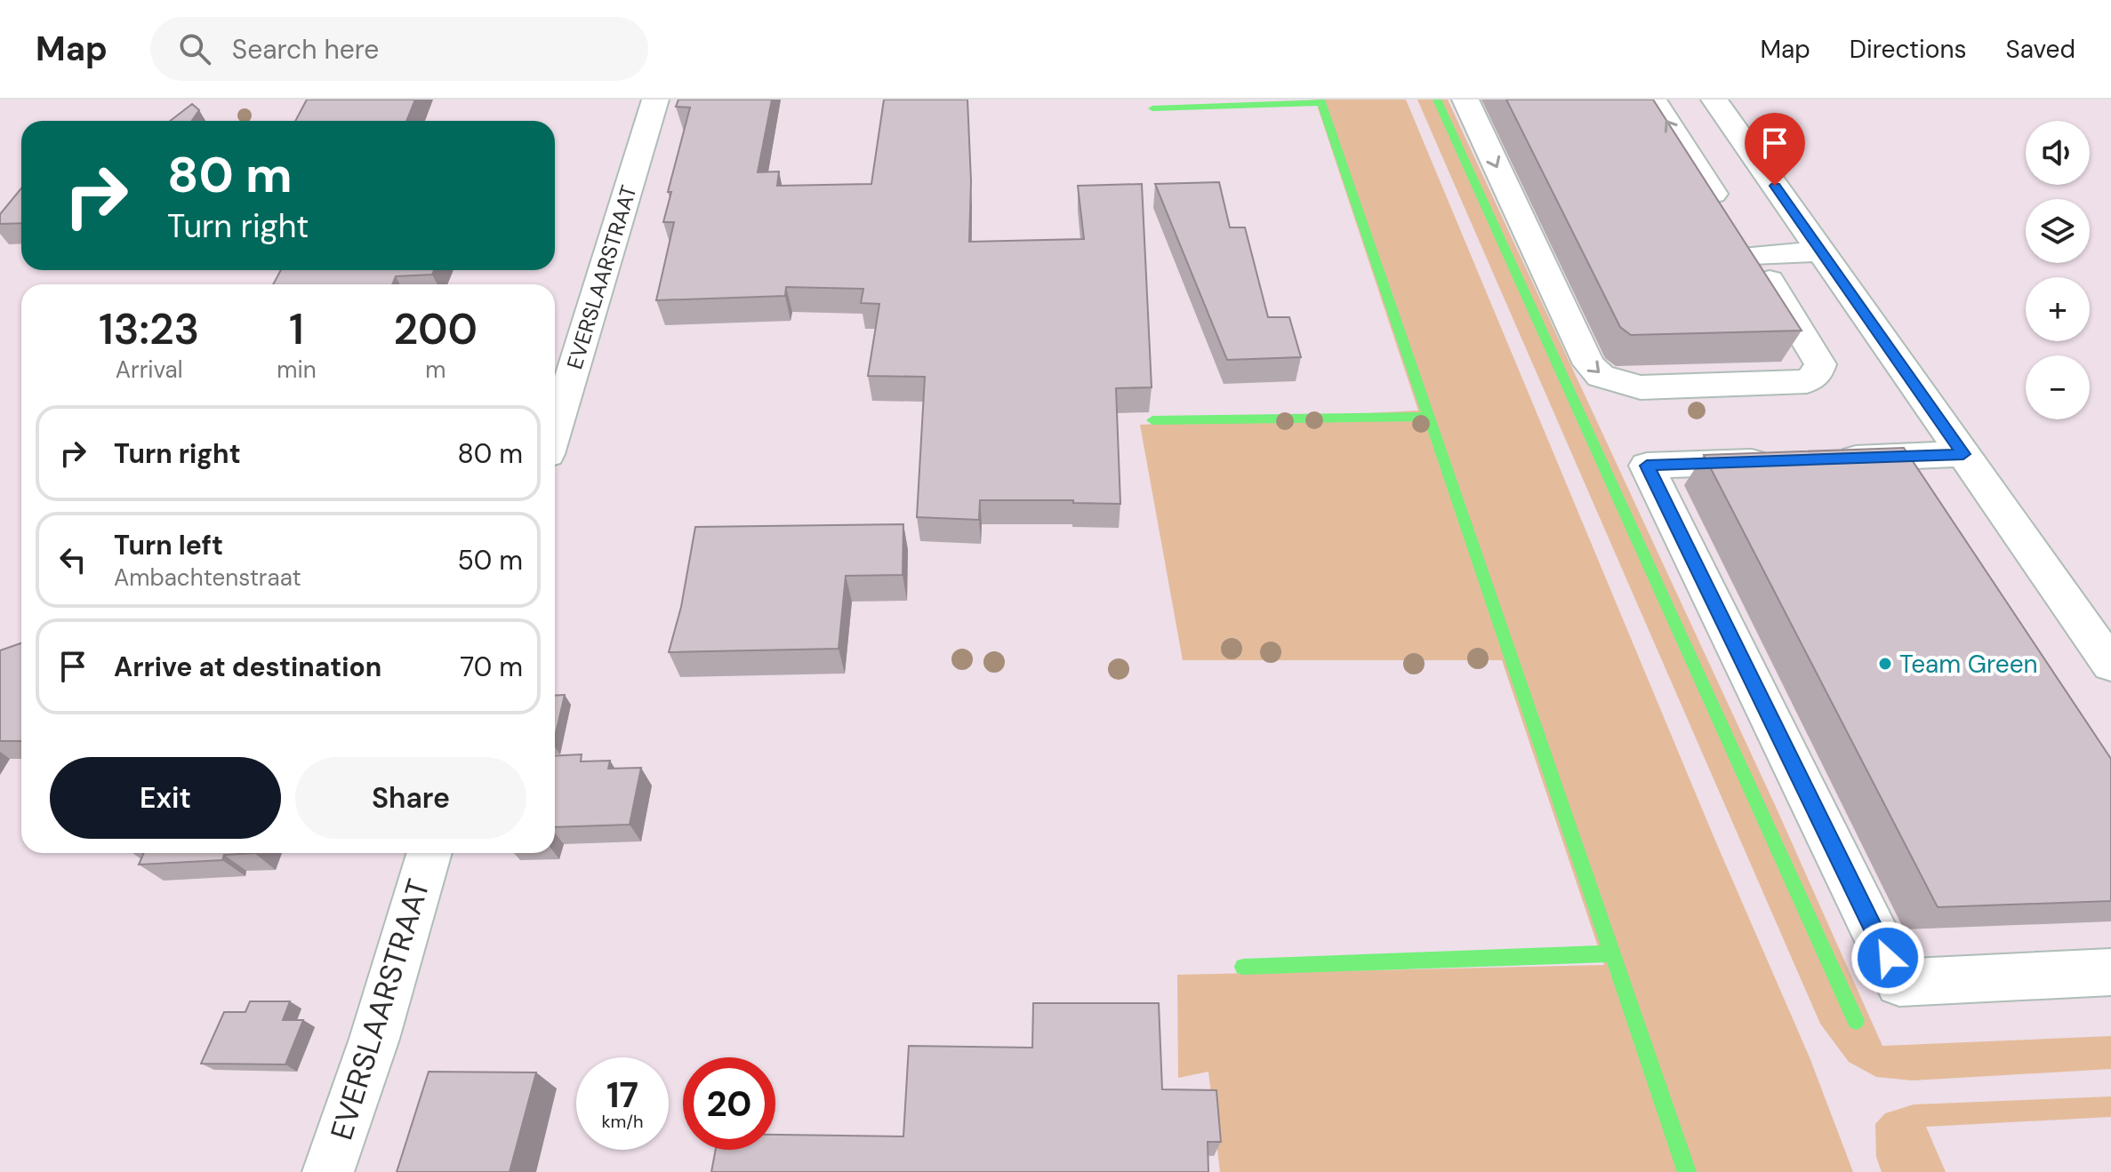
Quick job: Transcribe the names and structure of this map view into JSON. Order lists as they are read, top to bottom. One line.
{"streets":{"street":["EVERSLAARSTRAAT"]},"places":["Team Green"],"page":{"header":"Map","search":"Search here","nav":["Map","Directions","Saved"],"map_buttons":["+","−"],"turn":["80 m","Turn right"],"eta":["13:23","Arrival","1","min","200","m"],"list":[{"name":"Turn right","value":"80 m"},{"name":"Turn left","note":"Ambachtenstraat","value":"50 m"},{"name":"Arrive at destination","value":"70 m"}],"buttons":["Exit","Share"],"speed":"17 km/h","limit":"20"}}
